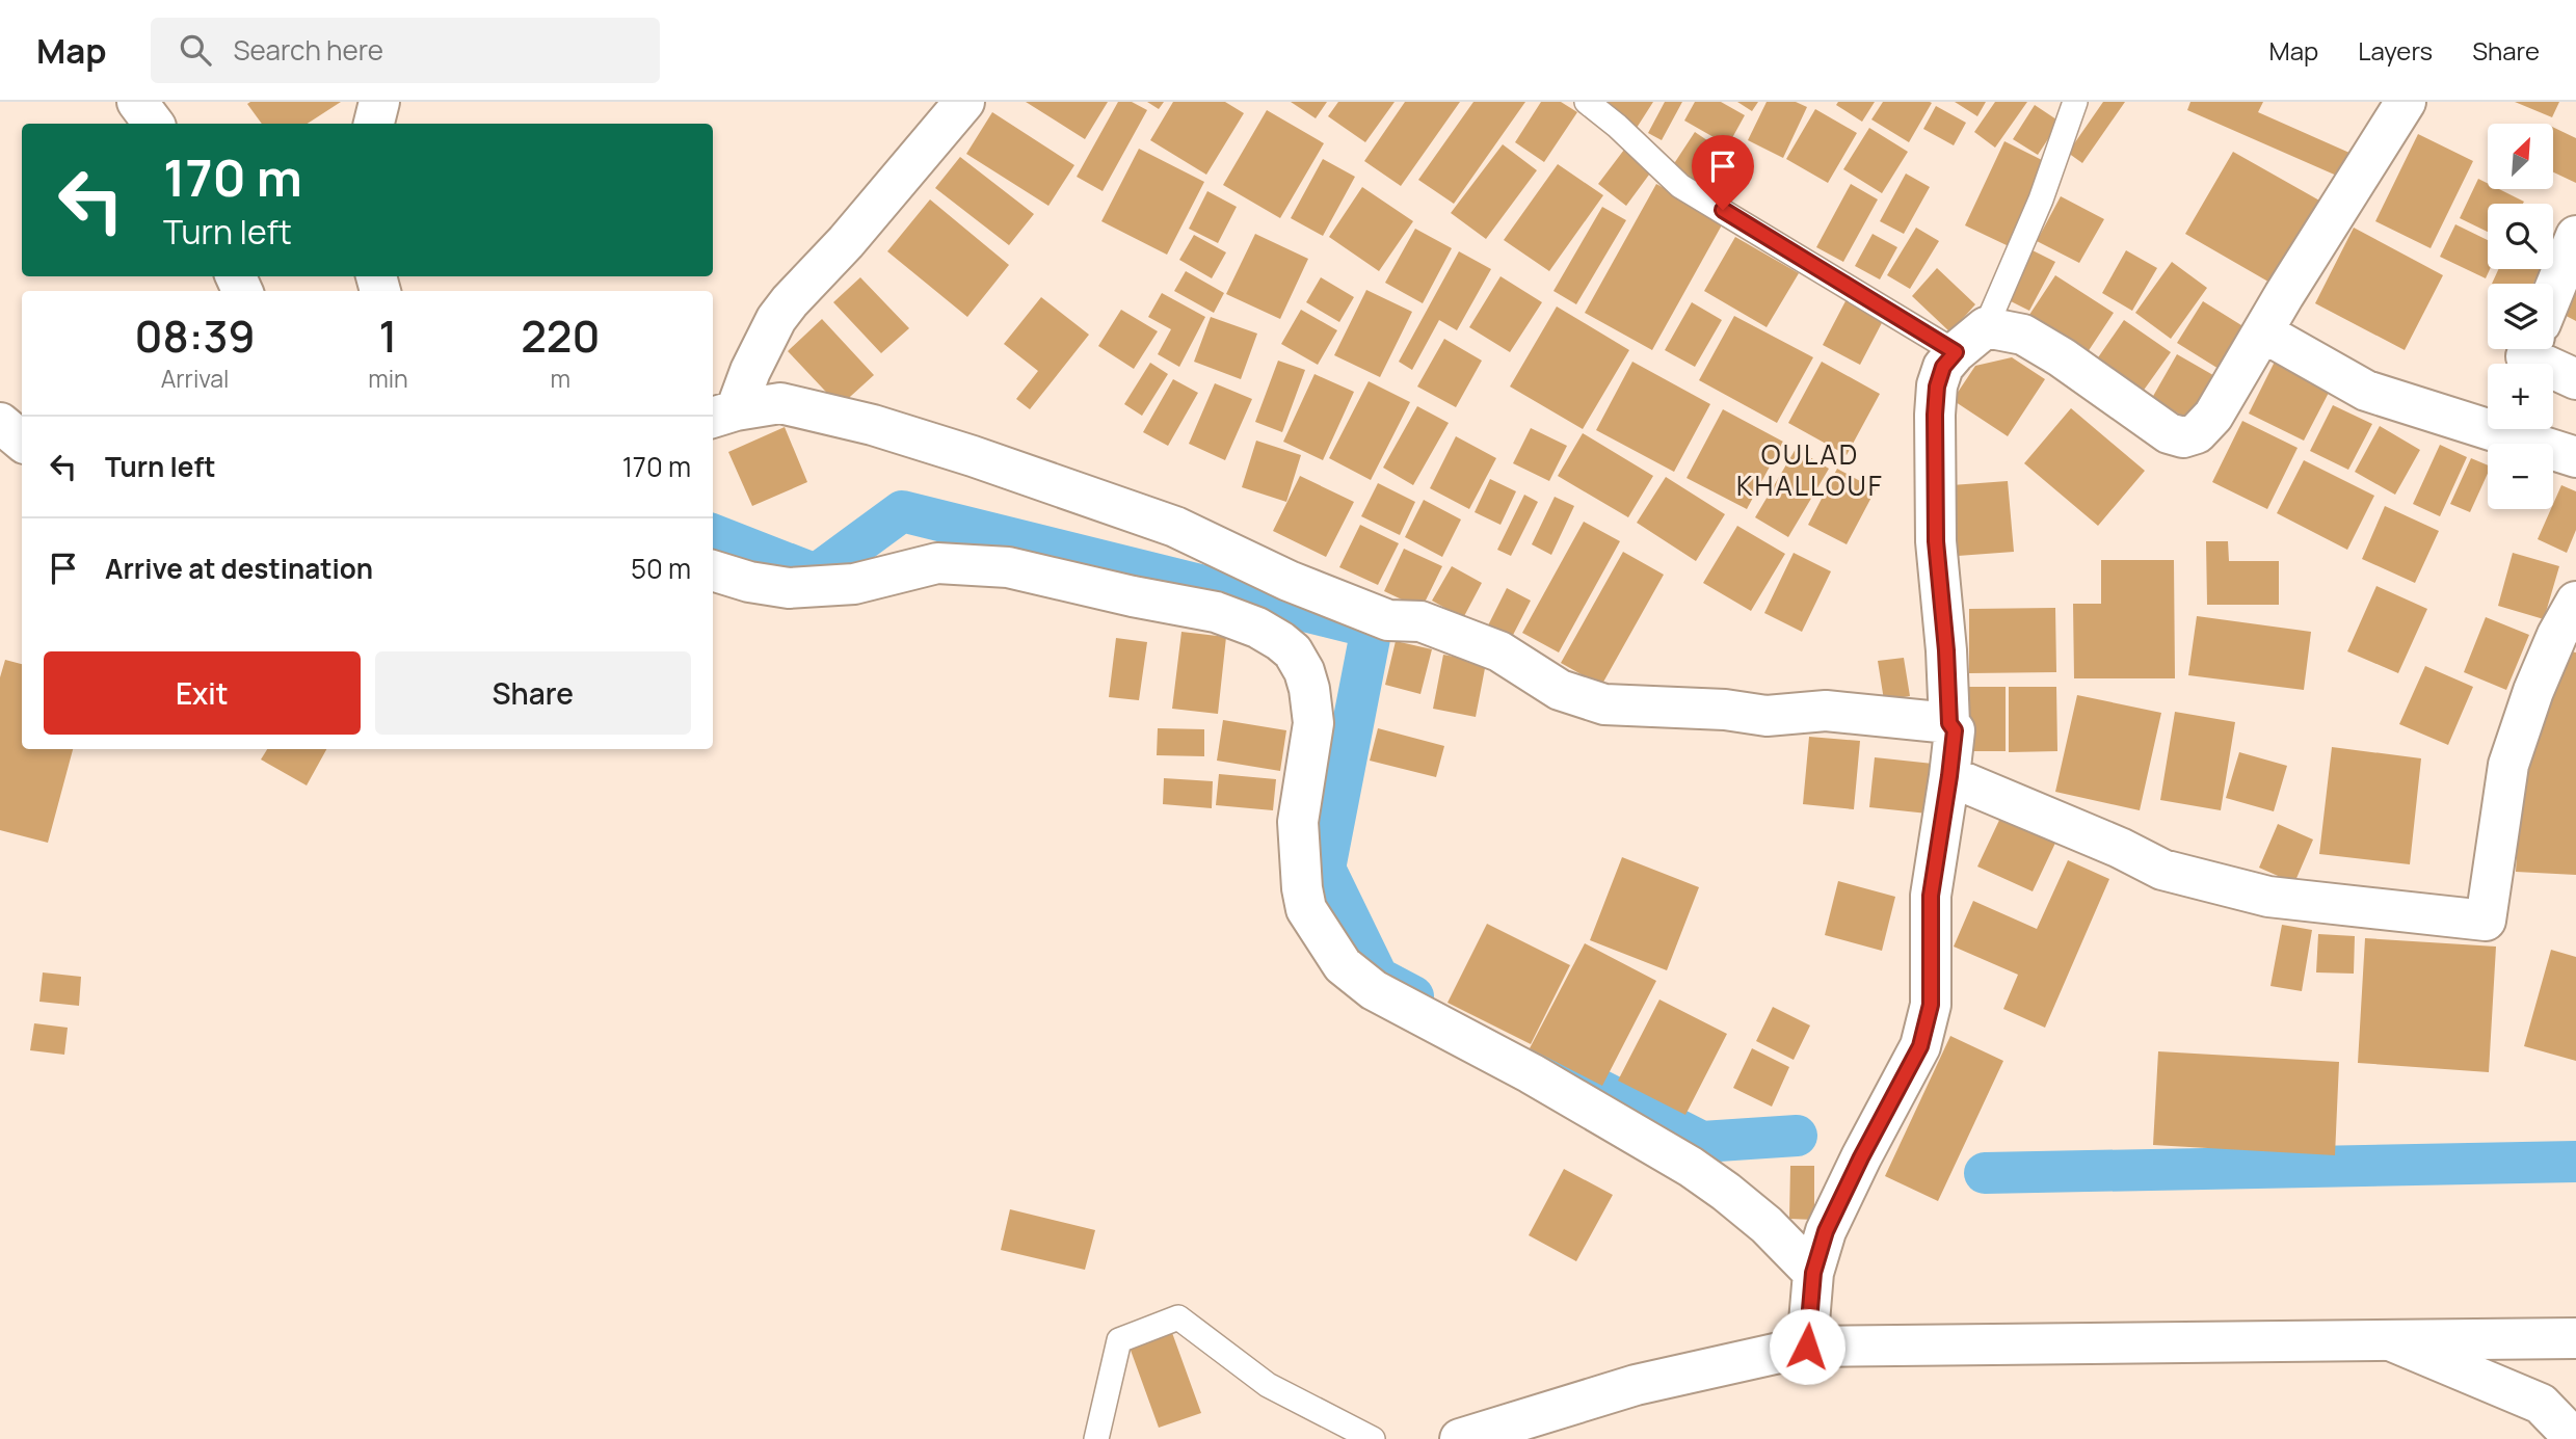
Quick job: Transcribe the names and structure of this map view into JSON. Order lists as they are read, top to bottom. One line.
{"districts":["OULAD KHALLOUF"],"north":"top right","page":{"header":"Map","search":"Search here","nav":["Map","Layers","Share"],"map_buttons":["+","−"],"turn":["170 m","Turn left"],"eta":["08:39","Arrival","1","min","220","m"],"list":[{"name":"Turn left","value":"170 m"},{"name":"Arrive at destination","value":"50 m"}],"buttons":["Exit","Share"]}}
